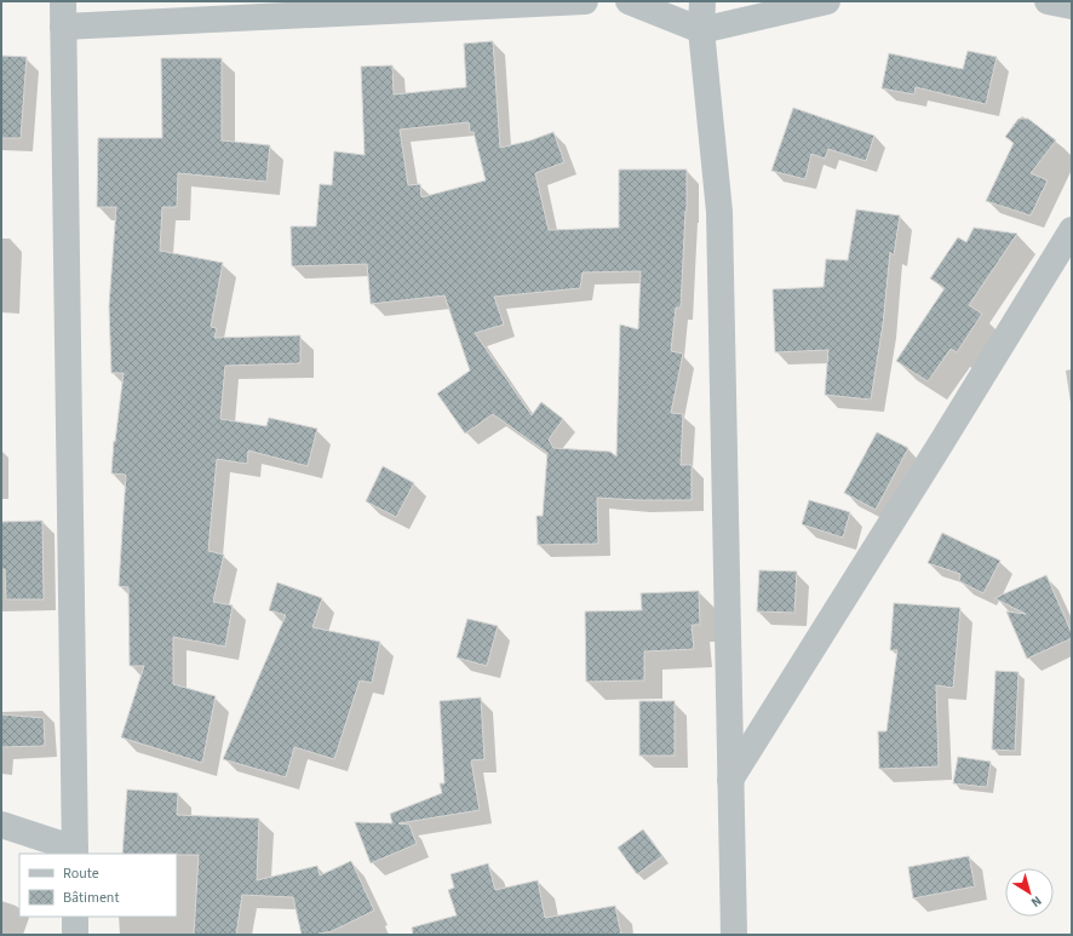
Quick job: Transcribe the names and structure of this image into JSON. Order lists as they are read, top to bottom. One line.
{"legend":["Route","Bâtiment"],"north":"bottom right"}
